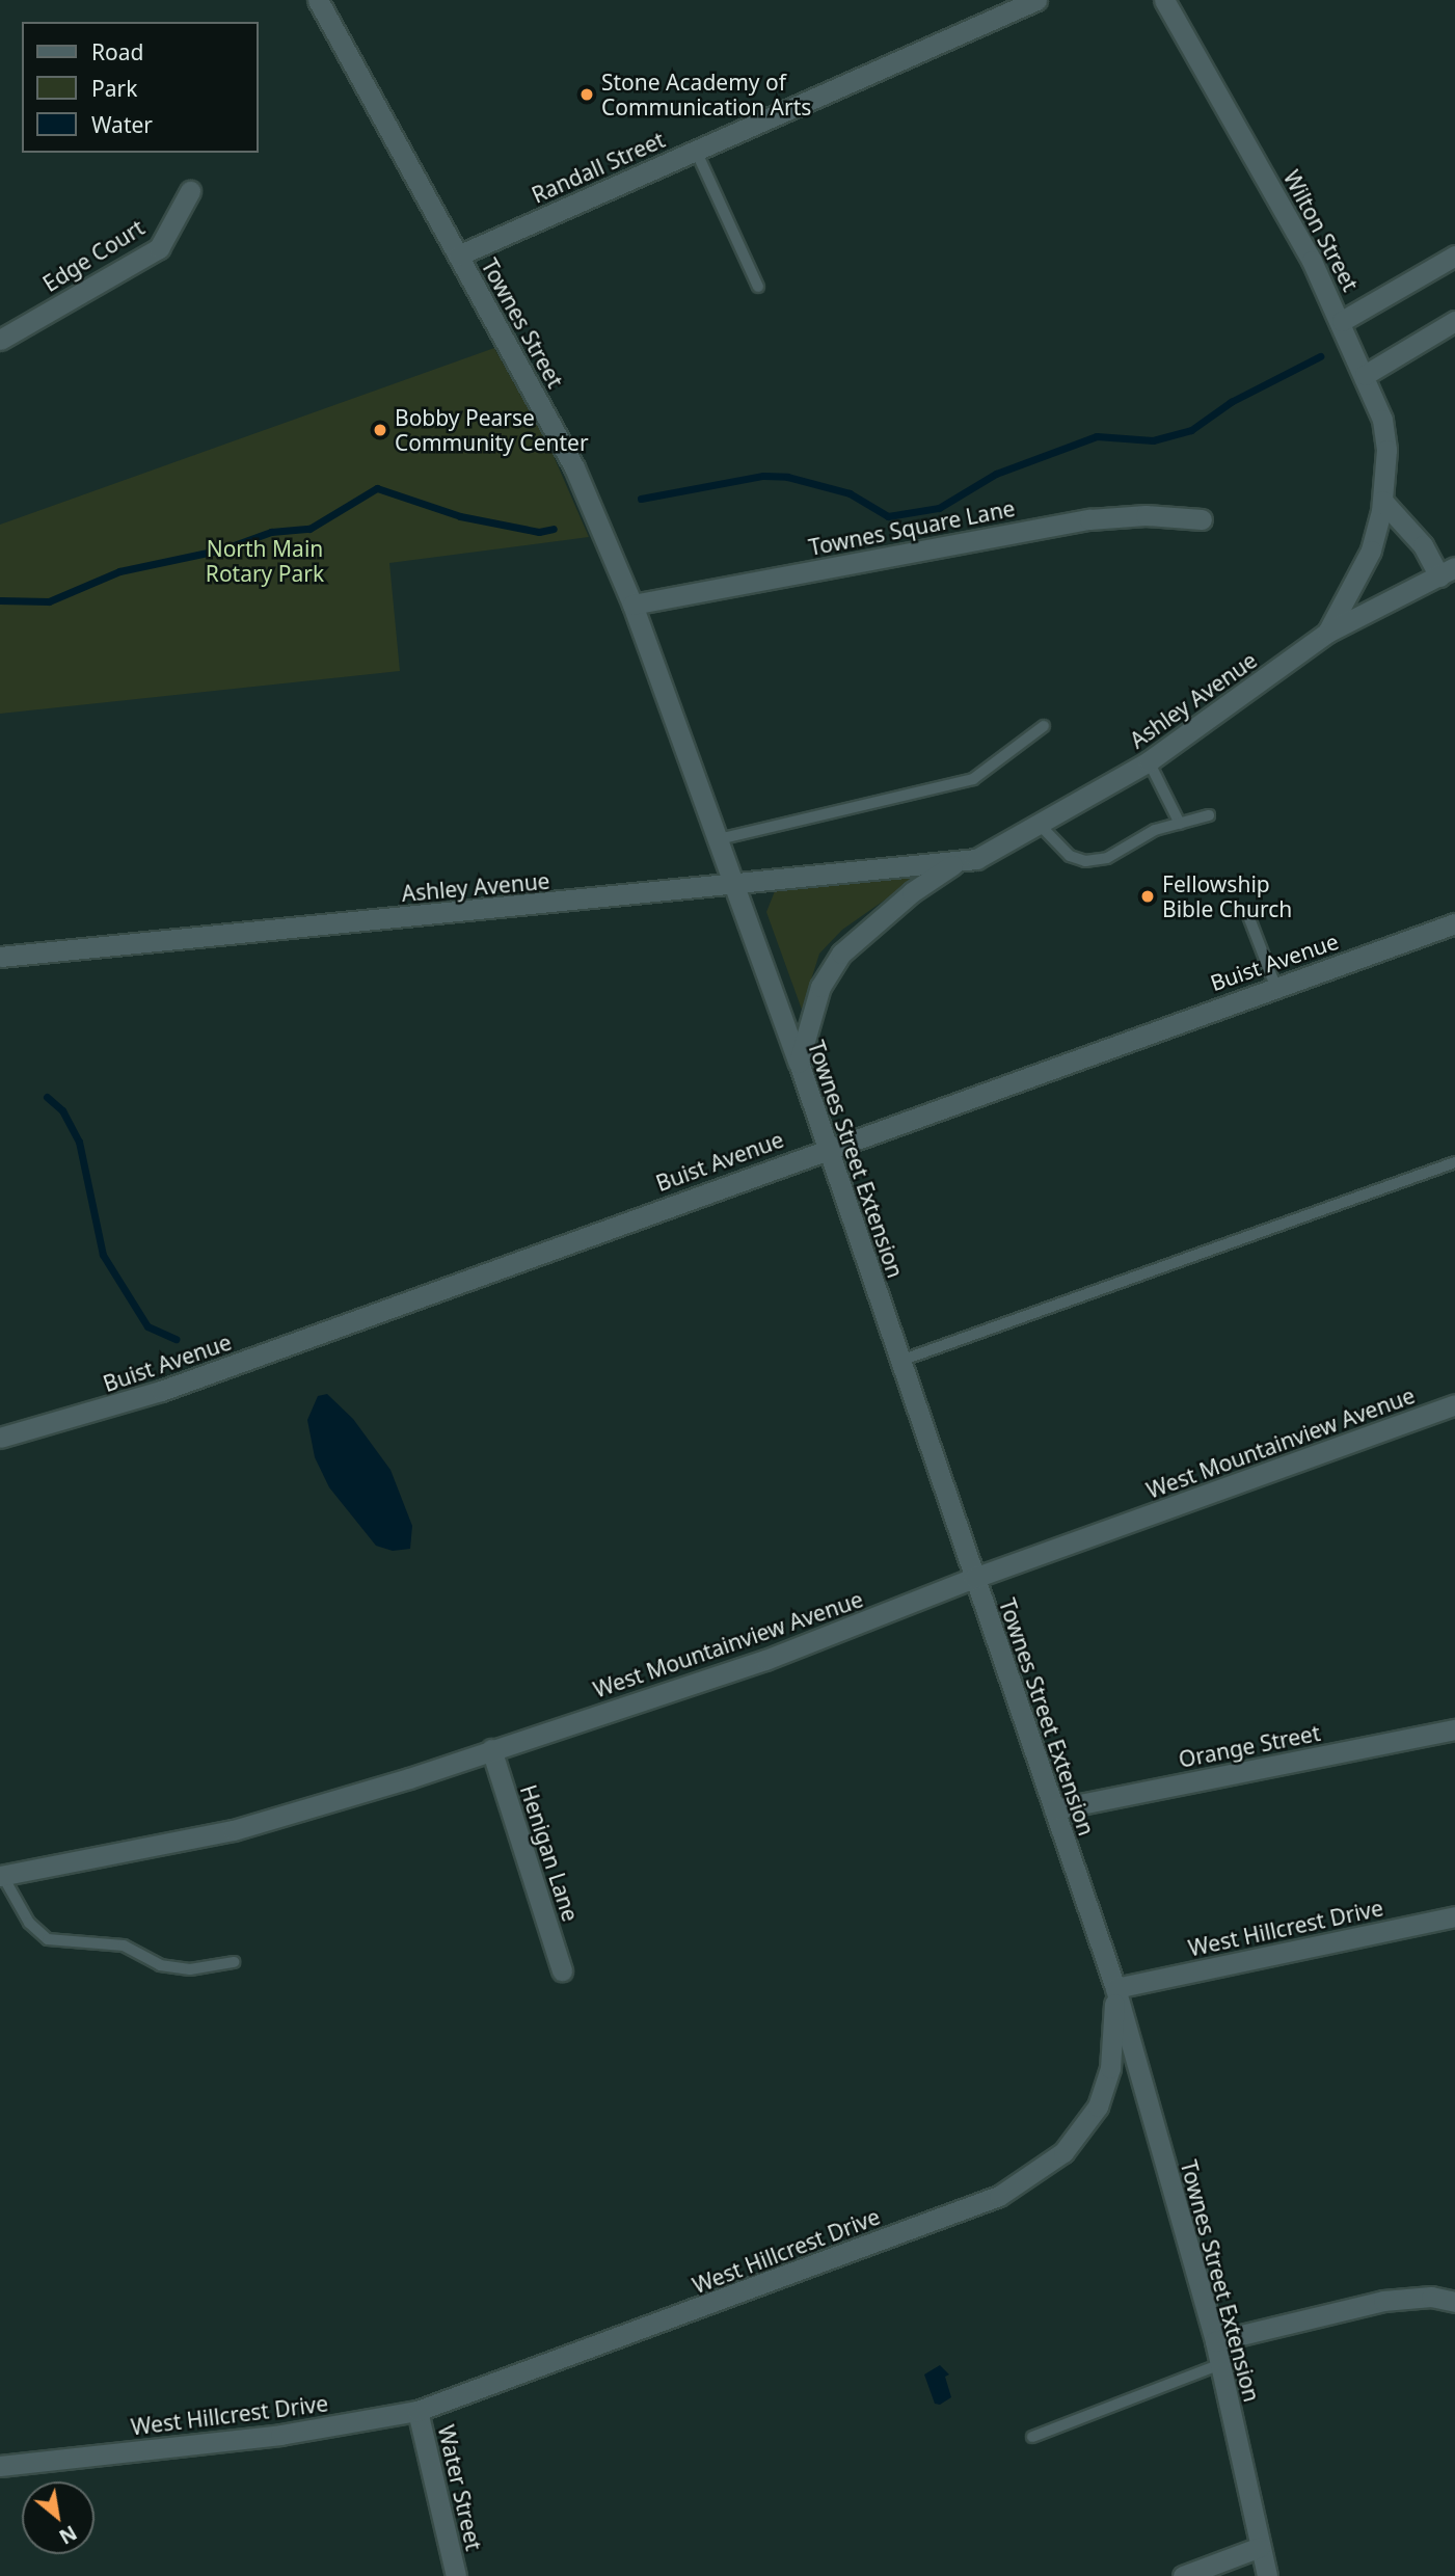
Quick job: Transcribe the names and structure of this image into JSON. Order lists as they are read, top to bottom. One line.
{"streets":{"street":["Randall Street","Wilton Street","Edge Court","Townes Street","Townes Square Lane","Ashley Avenue","Buist Avenue","Townes Street Extension","West Mountainview Avenue","Orange Street","Henigan Lane","West Hillcrest Drive","Water Street"]},"crossings":[["Randall Street","Townes Street"],["Wilton Street","Ashley Avenue"],["Townes Street","Townes Square Lane"],["Townes Street","Ashley Avenue"],["Townes Street","Townes Street Extension"],["Ashley Avenue","Townes Street Extension"],["Buist Avenue","Townes Street Extension"],["Townes Street Extension","West Mountainview Avenue"],["Townes Street Extension","Orange Street"],["Townes Street Extension","West Hillcrest Drive"],["West Mountainview Avenue","Henigan Lane"],["West Hillcrest Drive","Water Street"]],"parks":["North Main Rotary Park"],"places":["Stone Academy of Communication Arts","Bobby Pearse Community Center","Fellowship Bible Church"],"legend":["Road","Park","Water"],"north":"bottom right"}
